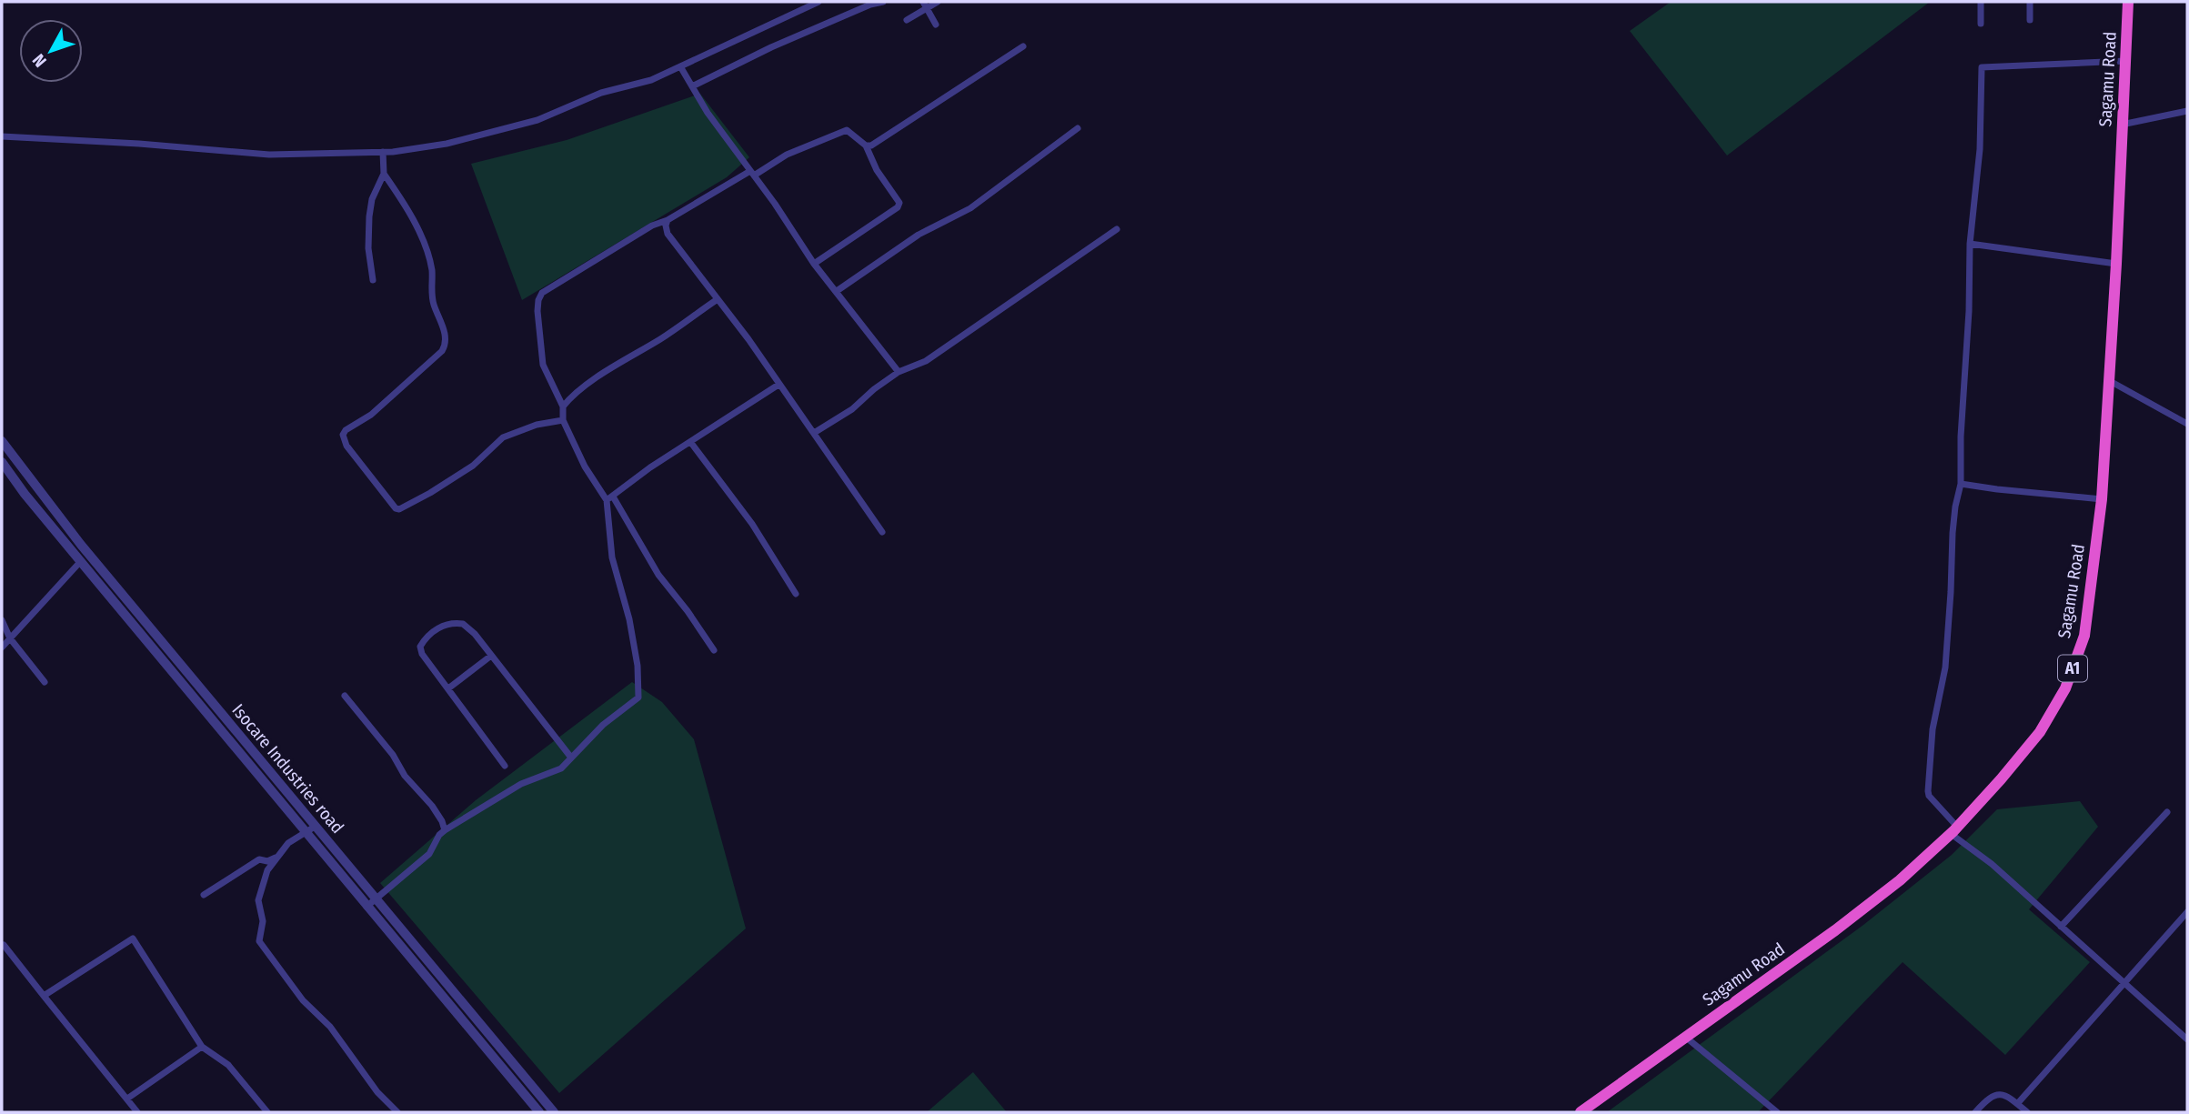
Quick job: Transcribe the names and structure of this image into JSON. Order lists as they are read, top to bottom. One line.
{"streets":{"highway":["Sagamu Road","A1"],"street":["Isocare Industries road"]},"north":"bottom left"}
